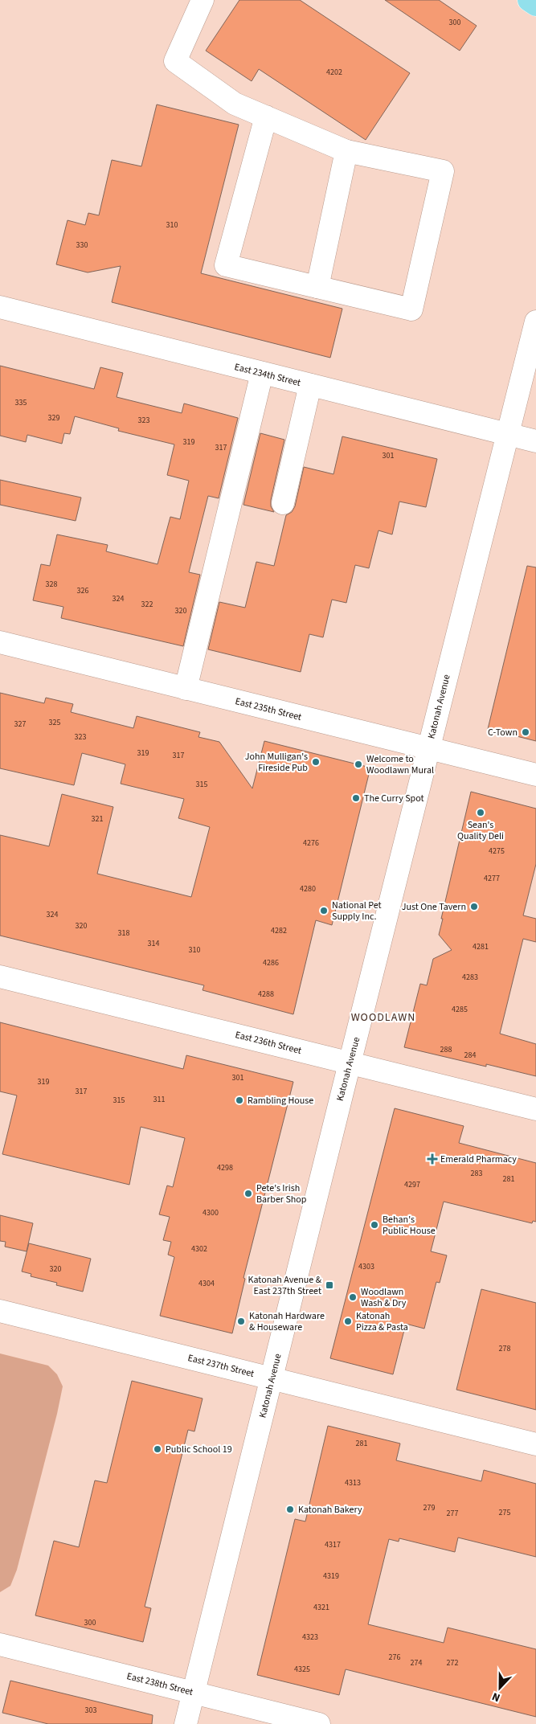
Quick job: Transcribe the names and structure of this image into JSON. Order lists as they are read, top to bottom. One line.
{"streets":{"street":["East 234th Street","Katonah Avenue","East 235th Street","East 236th Street","East 237th Street","East 238th Street"]},"crossings":[["East 234th Street","Katonah Avenue"],["Katonah Avenue","East 235th Street"],["Katonah Avenue","East 236th Street"],["Katonah Avenue","East 237th Street"],["Katonah Avenue","East 238th Street"]],"districts":["WOODLAWN"],"places":{"other":["C-Town","John Mulligan's Fireside Pub","Welcome to Woodlawn Mural","The Curry Spot","Sean's Quality Deli","Just One Tavern","National Pet Supply Inc.","Rambling House","Pete's Irish Barber Shop","Behan's Public House","Woodlawn Wash & Dry","Katonah Hardware & Houseware","Katonah Pizza & Pasta","Public School 19","Katonah Bakery"],"health":["Emerald Pharmacy"],"transit":["Katonah Avenue & East 237th Street"]},"house_numbers":["300","4202","310","330","335","329","323","319","317","301","328","326","324","322","320","325","327","323","319","317","315","321","4276","4275","4277","4280","324","320","4282","318","314","4281","310","4286","4283","4288","4285","288","284","301","319","317","311","315","4298","283","281","4297","4300","4302","4303","320","4304","278","281","4313","279","275","277","4317","4319","4321","300","4323","276","274","272","4325","303"],"north":"bottom"}
